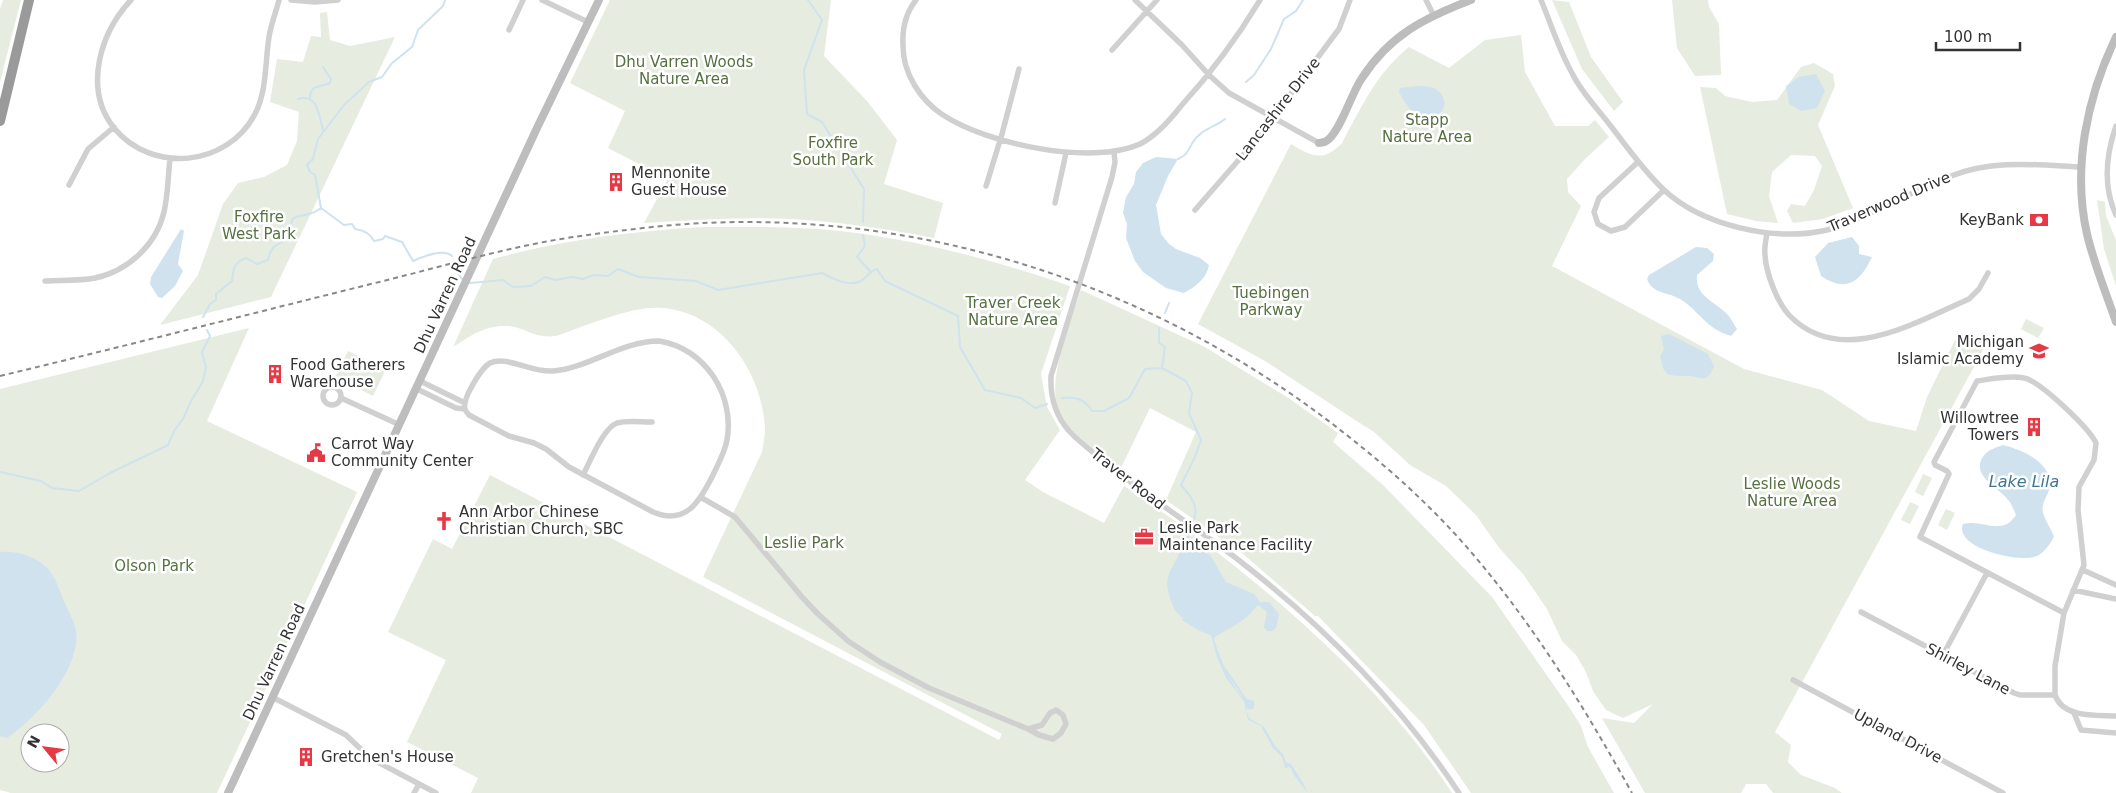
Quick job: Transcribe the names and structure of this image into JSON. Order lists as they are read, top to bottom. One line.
{"streets":{"main road":["Dhu Varren Road"],"street":["Lancashire Drive","Traverwood Drive","Traver Road","Shirley Lane","Upland Drive"]},"water":["Lake Lila"],"parks":["Dhu Varren Woods Nature Area","Stapp Nature Area","Foxfire South Park","Foxfire West Park","Tuebingen Parkway","Traver Creek Nature Area","Leslie Woods Nature Area","Leslie Park","Olson Park"],"places":{"building":["Mennonite Guest House","Food Gatherers Warehouse","Willowtree Towers","Gretchen's House"],"bank":["KeyBank"],"school or university":["Michigan Islamic Academy"],"public building":["Carrot Way Community Center"],"church":["Ann Arbor Chinese Christian Church, SBC"],"office":["Leslie Park Maintenance Facility"]},"scale_bar":"100 m","north":"top left"}
